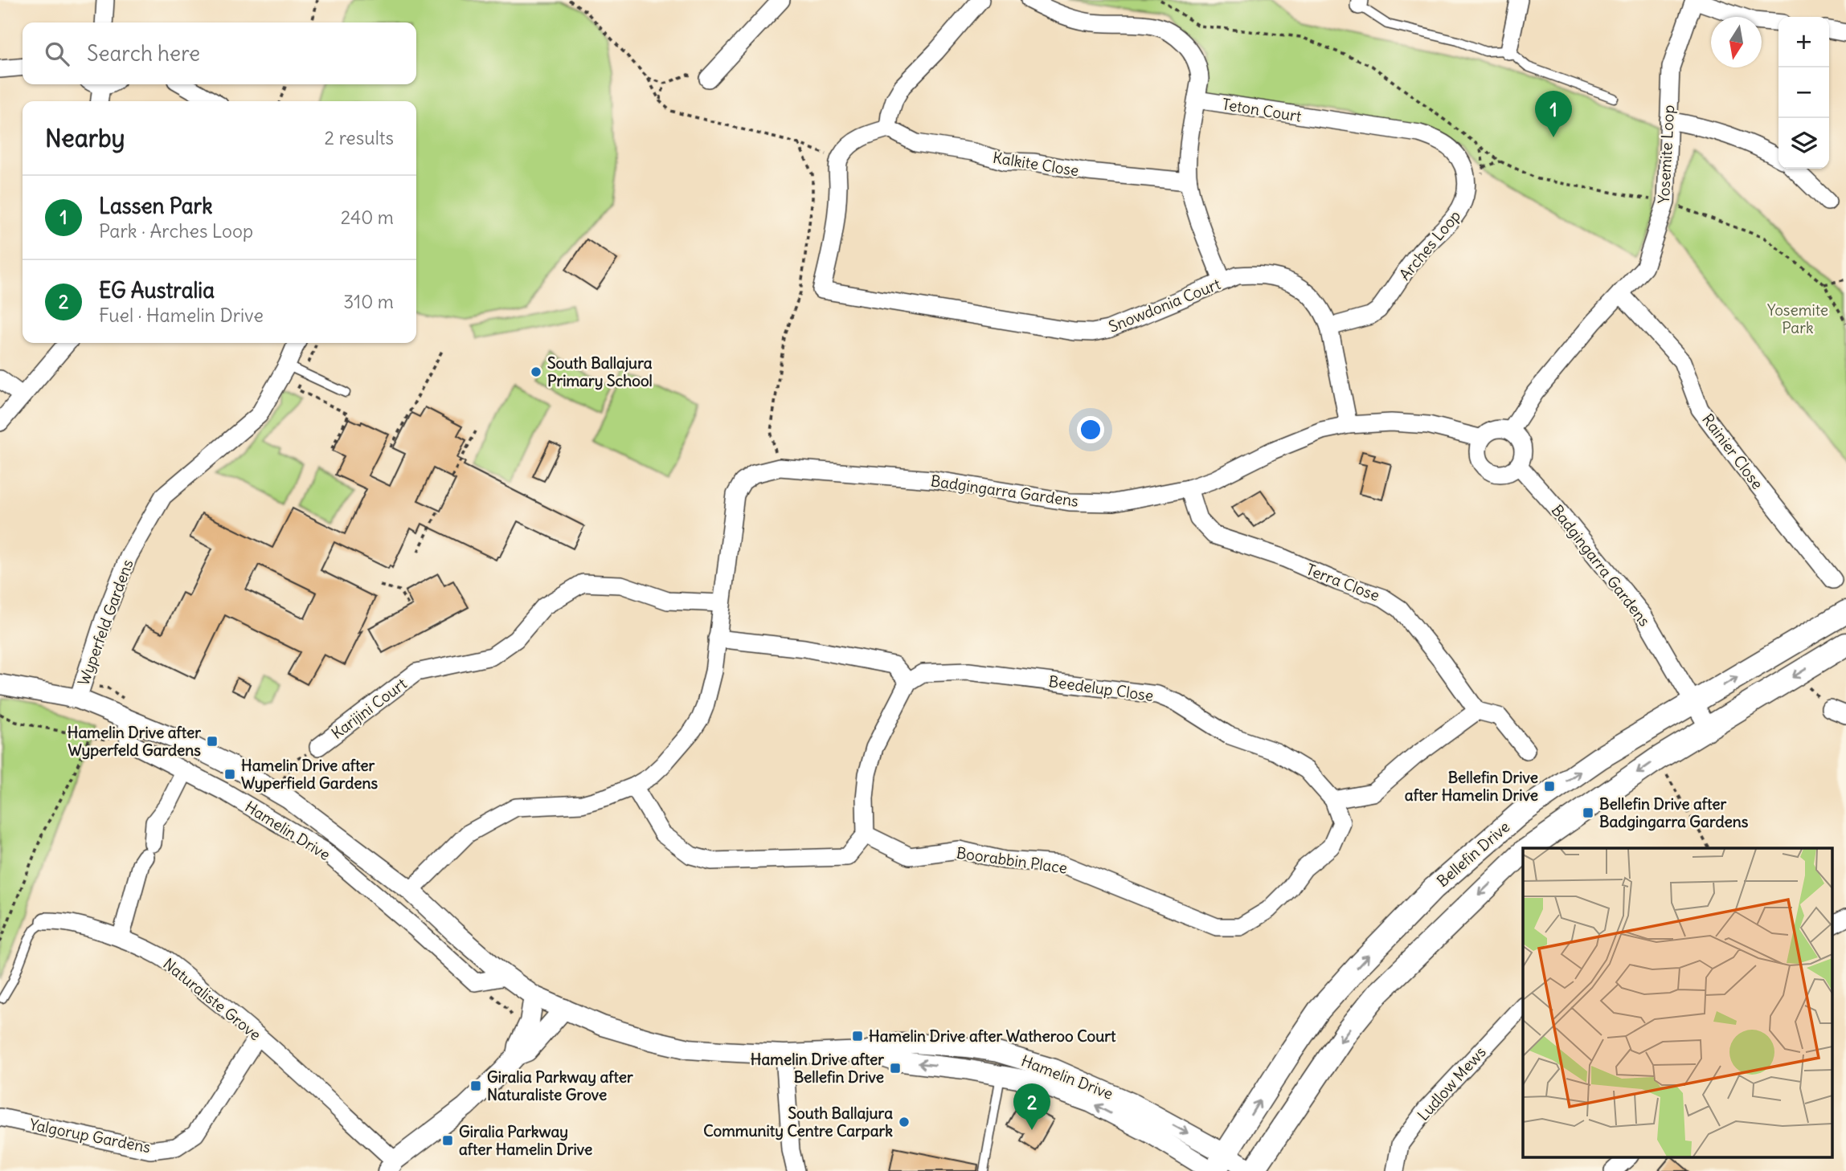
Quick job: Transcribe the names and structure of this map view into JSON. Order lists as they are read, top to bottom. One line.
{"streets":{"main road":["Bellefin Drive"],"street":["Teton Court","Yosemite Loop","Kalkite Close","Arches Loop","Snowdonia Court","Rainier Close","Badgingarra Gardens","Terra Close","Wyperfeld Gardens","Beedelup Close","Karijini Court","Hamelin Drive","Boorabbin Place","Naturaliste Grove","Ludlow Mews","Yalgorup Gardens"]},"crossings":[["Teton Court","Arches Loop"],["Yosemite Loop","Rainier Close"],["Yosemite Loop","Badgingarra Gardens"],["Arches Loop","Snowdonia Court"],["Snowdonia Court","Badgingarra Gardens"],["Badgingarra Gardens","Terra Close"],["Badgingarra Gardens","Karijini Court"],["Badgingarra Gardens","Hamelin Drive"],["Badgingarra Gardens","Bellefin Drive"],["Wyperfeld Gardens","Hamelin Drive"],["Beedelup Close","Boorabbin Place"],["Karijini Court","Hamelin Drive"],["Hamelin Drive","Bellefin Drive"],["Naturaliste Grove","Yalgorup Gardens"]],"parks":["Yosemite Park"],"places":{"other":["South Ballajura Primary School","South Ballajura Community Centre Carpark"],"transit":["Hamelin Drive after Wyperfeld Gardens","Hamelin Drive after Wyperfield Gardens","Bellefin Drive after Hamelin Drive","Bellefin Drive after Badgingarra Gardens","Hamelin Drive after Watheroo Court","Hamelin Drive after Bellefin Drive","Giralia Parkway after Naturaliste Grove","Giralia Parkway after Hamelin Drive"]},"north":"bottom","page":{"map_buttons":["+","−"],"search":"Search here","pins":["1","2"],"heading":["Nearby","2 results"],"list":[{"mark":"1","name":"Lassen Park","note":"Park · Arches Loop","value":"240 m"},{"mark":"2","name":"EG Australia","note":"Fuel · Hamelin Drive","value":"310 m"}]}}
